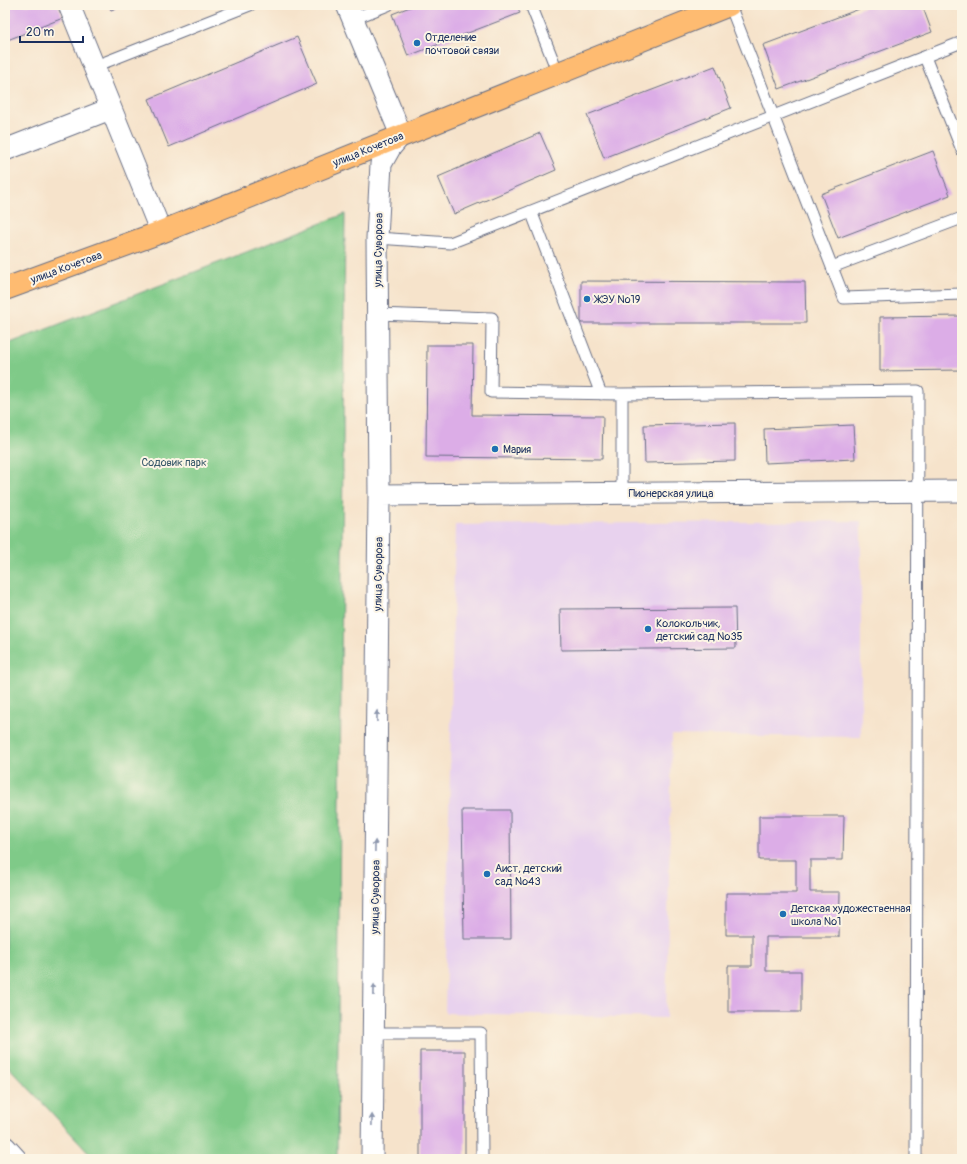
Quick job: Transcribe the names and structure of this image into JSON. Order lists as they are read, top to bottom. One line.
{"streets":{"main road":["улица Кочетова"],"street":["улица Суворова","Пионерская улица"]},"crossings":[["улица Кочетова","улица Суворова"],["улица Суворова","Пионерская улица"]],"one_way":["улица Суворова"],"parks":["Содовик парк"],"places":["Отделение почтовой связи","ЖЭУ №19","Мария","Колокольчик, детский сад №35","Аист, детский сад №43","Детская художественная школа №1"],"scale_bar":"20 m"}
